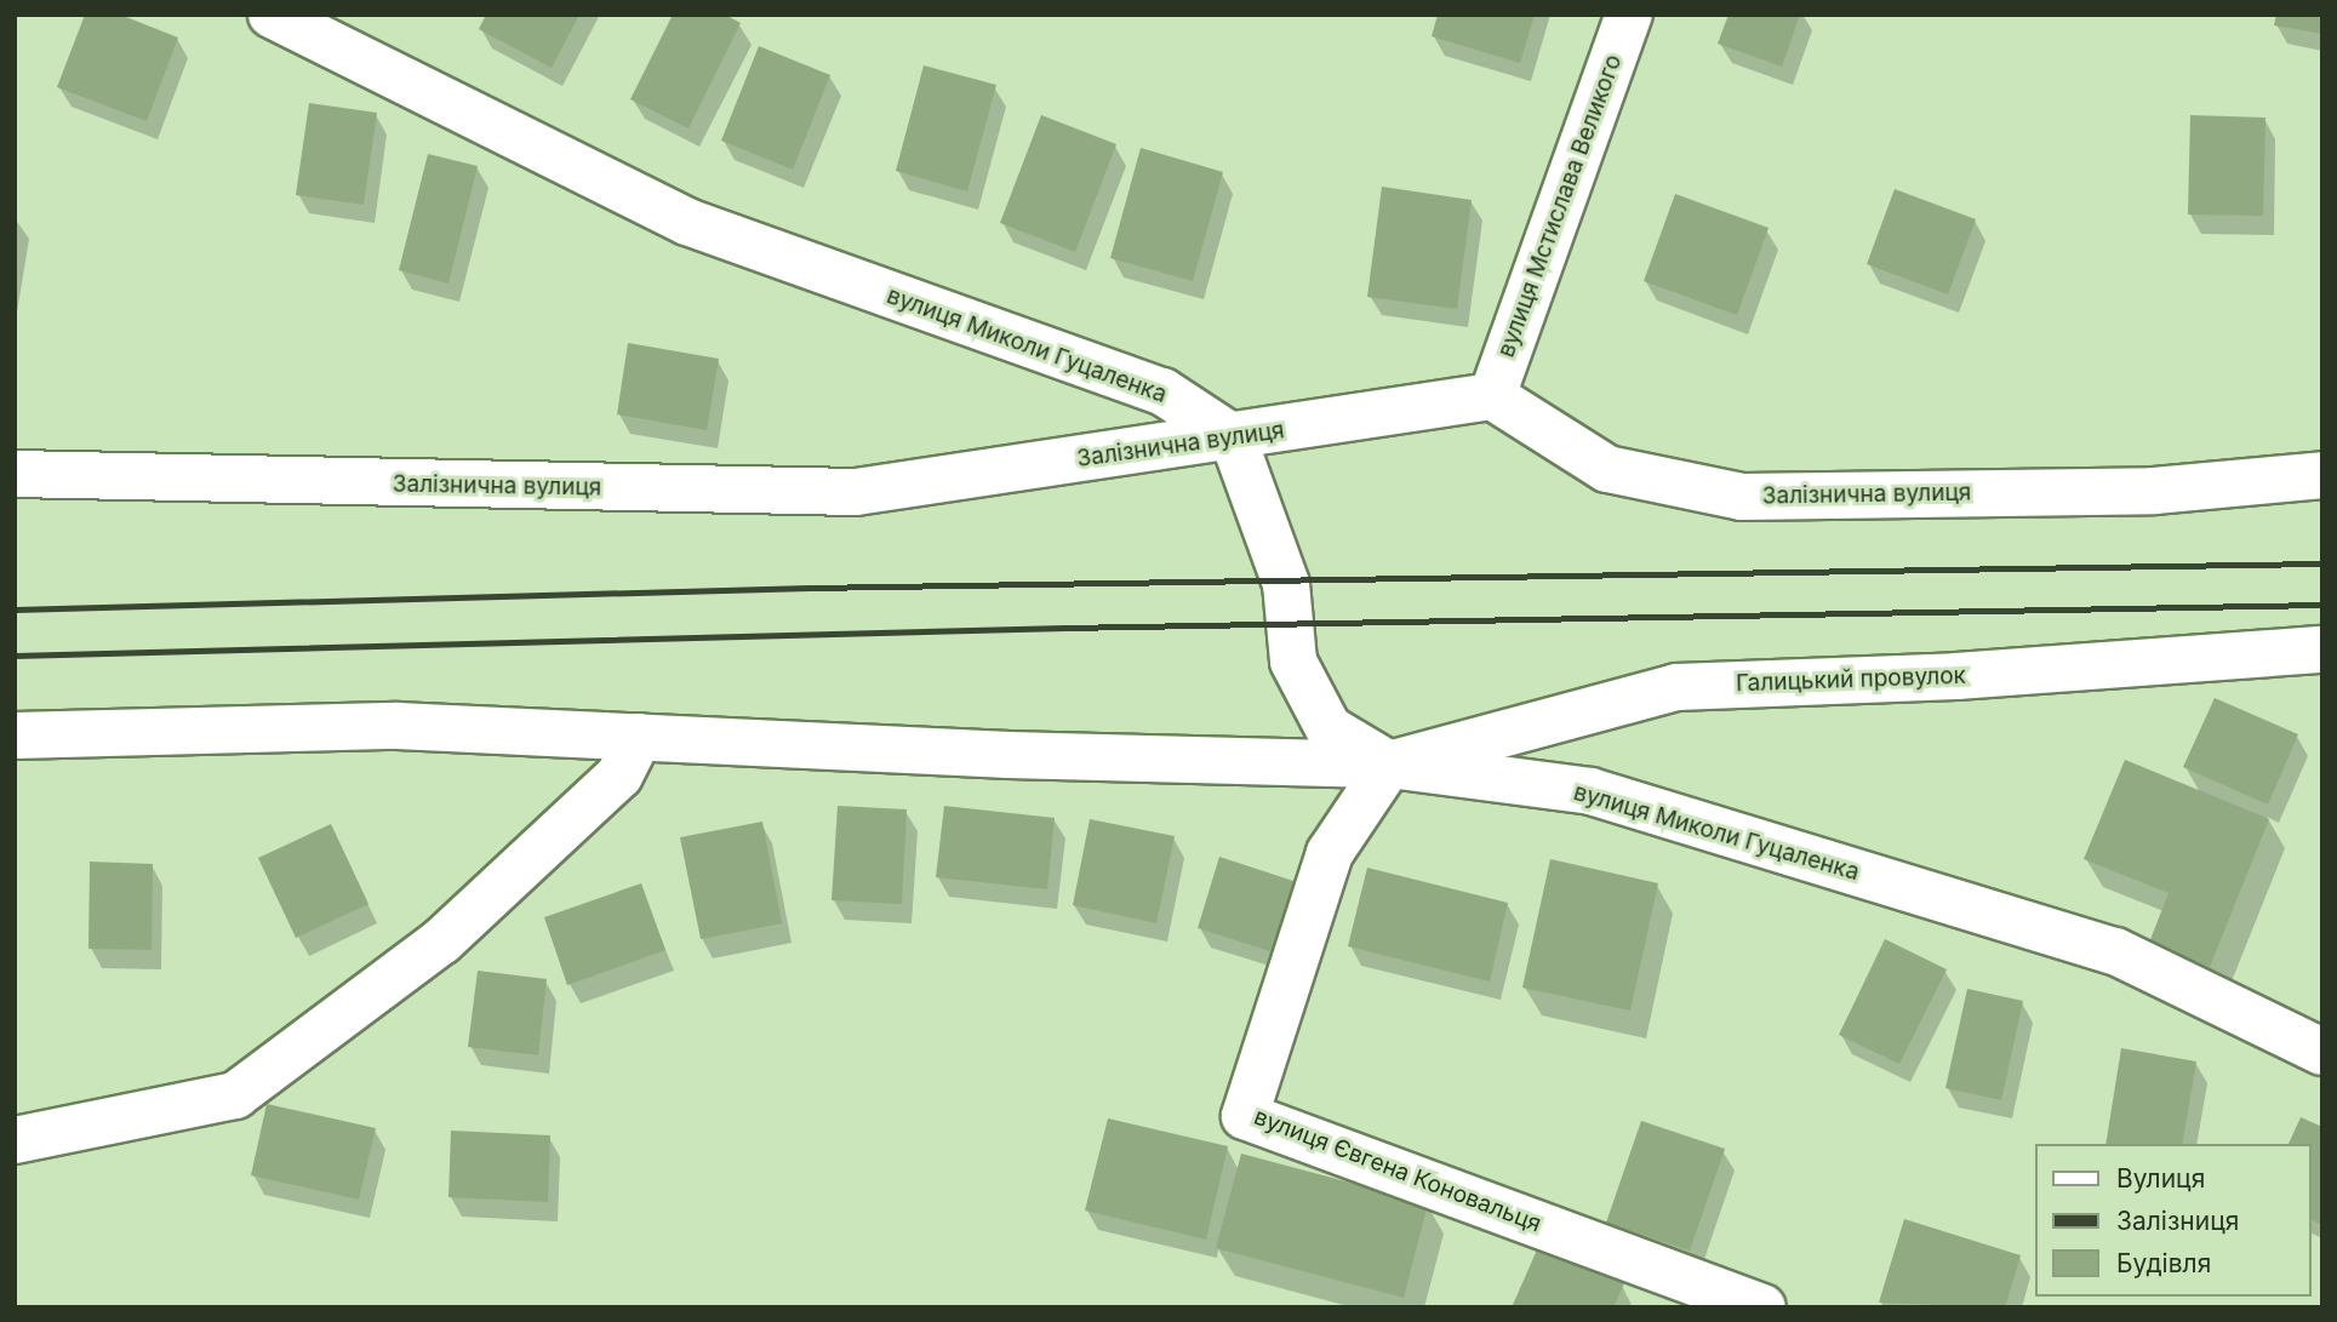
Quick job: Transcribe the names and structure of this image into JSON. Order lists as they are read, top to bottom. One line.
{"streets":{"street":["вулиця Мстислава Великого","вулиця Миколи Гуцаленка","Залізнична вулиця","Галицький провулок","вулиця Євгена Коновальця"]},"crossings":[["вулиця Мстислава Великого","Залізнична вулиця"],["вулиця Миколи Гуцаленка","Залізнична вулиця"],["вулиця Миколи Гуцаленка","Галицький провулок"],["вулиця Миколи Гуцаленка","вулиця Євгена Коновальця"],["Галицький провулок","вулиця Євгена Коновальця"]],"legend":["Вулиця","Залізниця","Будівля"]}
